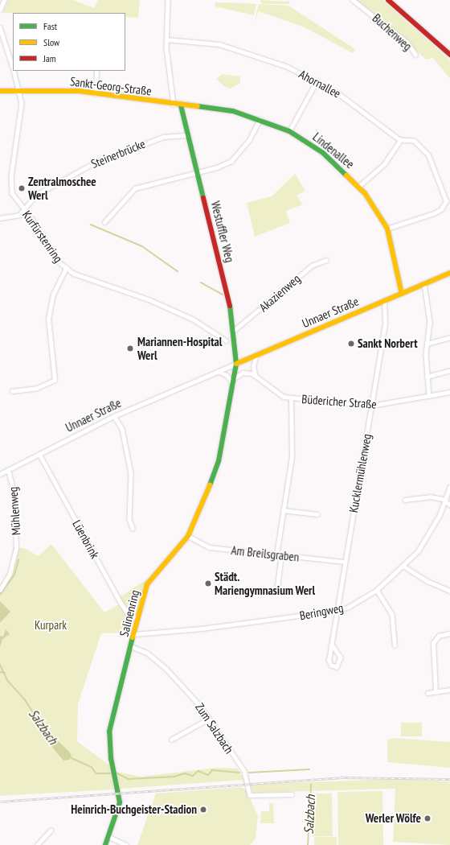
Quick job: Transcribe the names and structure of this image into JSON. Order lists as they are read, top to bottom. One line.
{"streets":{"street":["Buchenweg","Ahornallee","Sankt-Georg-Straße","Lindenallee","Steinerbrücke","Westuffler Weg","Kurfürstenring","Akazienweg","Unnaer Straße","Büdericher Straße","Kucklermühlenweg","Mühlenweg","Lüenbrink","Am Breilsgraben","Beringweg","Salinenring","Zum Salzbach"]},"crossings":[["Sankt-Georg-Straße","Lindenallee"],["Sankt-Georg-Straße","Westuffler Weg"],["Sankt-Georg-Straße","Kurfürstenring"],["Lindenallee","Westuffler Weg"],["Lindenallee","Unnaer Straße"],["Steinerbrücke","Westuffler Weg"],["Steinerbrücke","Kurfürstenring"],["Westuffler Weg","Akazienweg"],["Westuffler Weg","Unnaer Straße"],["Westuffler Weg","Salinenring"],["Unnaer Straße","Kucklermühlenweg"],["Unnaer Straße","Mühlenweg"],["Unnaer Straße","Lüenbrink"],["Unnaer Straße","Salinenring"],["Büdericher Straße","Kucklermühlenweg"],["Kucklermühlenweg","Am Breilsgraben"],["Kucklermühlenweg","Beringweg"],["Lüenbrink","Salinenring"],["Am Breilsgraben","Salinenring"],["Beringweg","Salinenring"],["Salinenring","Zum Salzbach"]],"water":["Salzbach"],"parks":["Kurpark"],"places":["Zentralmoschee Werl","Sankt Norbert","Mariannen-Hospital Werl","Städt. Mariengymnasium Werl","Heinrich-Buchgeister-Stadion","Werler Wölfe"],"legend":["Fast","Slow","Jam"]}
